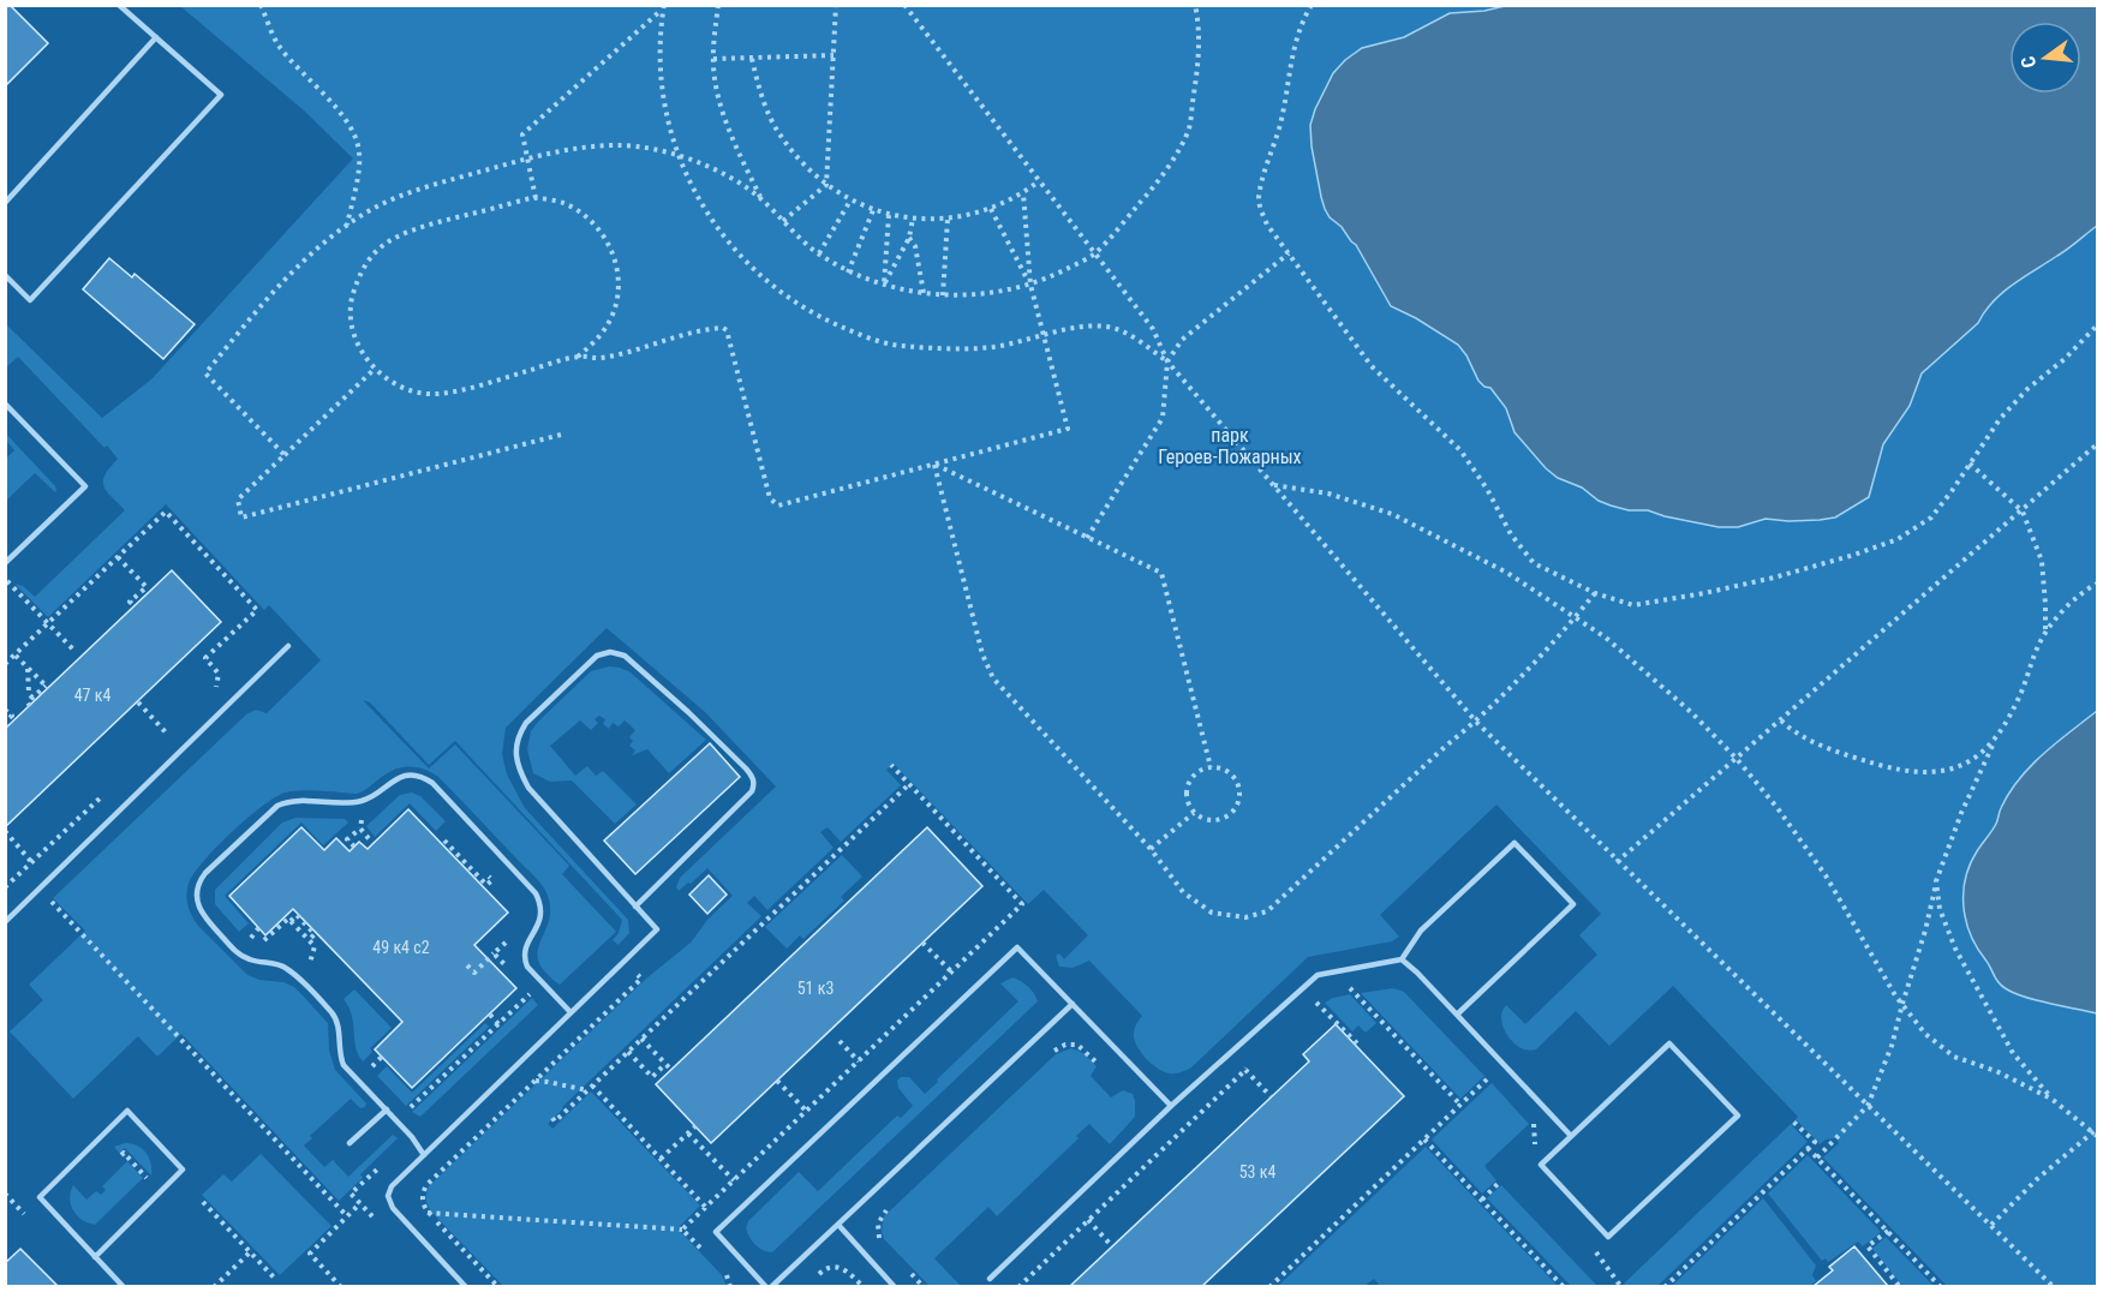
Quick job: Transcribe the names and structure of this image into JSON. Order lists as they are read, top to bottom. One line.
{"parks":["парк Героев-Пожарных"],"house_numbers":["47 к4","49 к4 с2","51 к3","53 к4"],"north":"left"}
